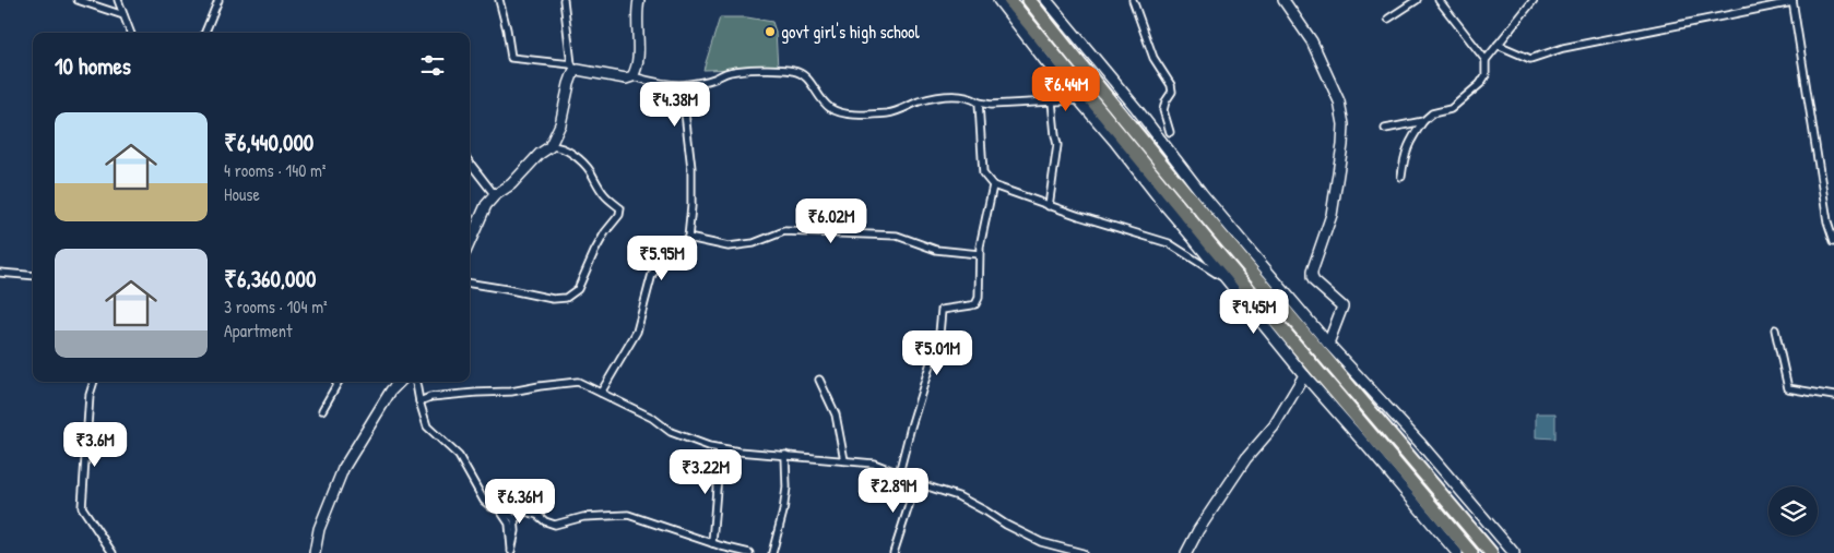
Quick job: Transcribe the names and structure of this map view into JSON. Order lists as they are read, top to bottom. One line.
{"places":["govt girl's high school"],"page":{"heading":"10 homes","price":["₹6.44M","₹4.38M","₹6.02M","₹5.95M","₹9.45M","₹5.01M","₹3.6M","₹3.22M","₹2.89M","₹6.36M"],"list":[{"name":"₹6,440,000","note":"4 rooms · 140 m² · House"},{"name":"₹6,360,000","note":"3 rooms · 104 m² · Apartment"}]}}
